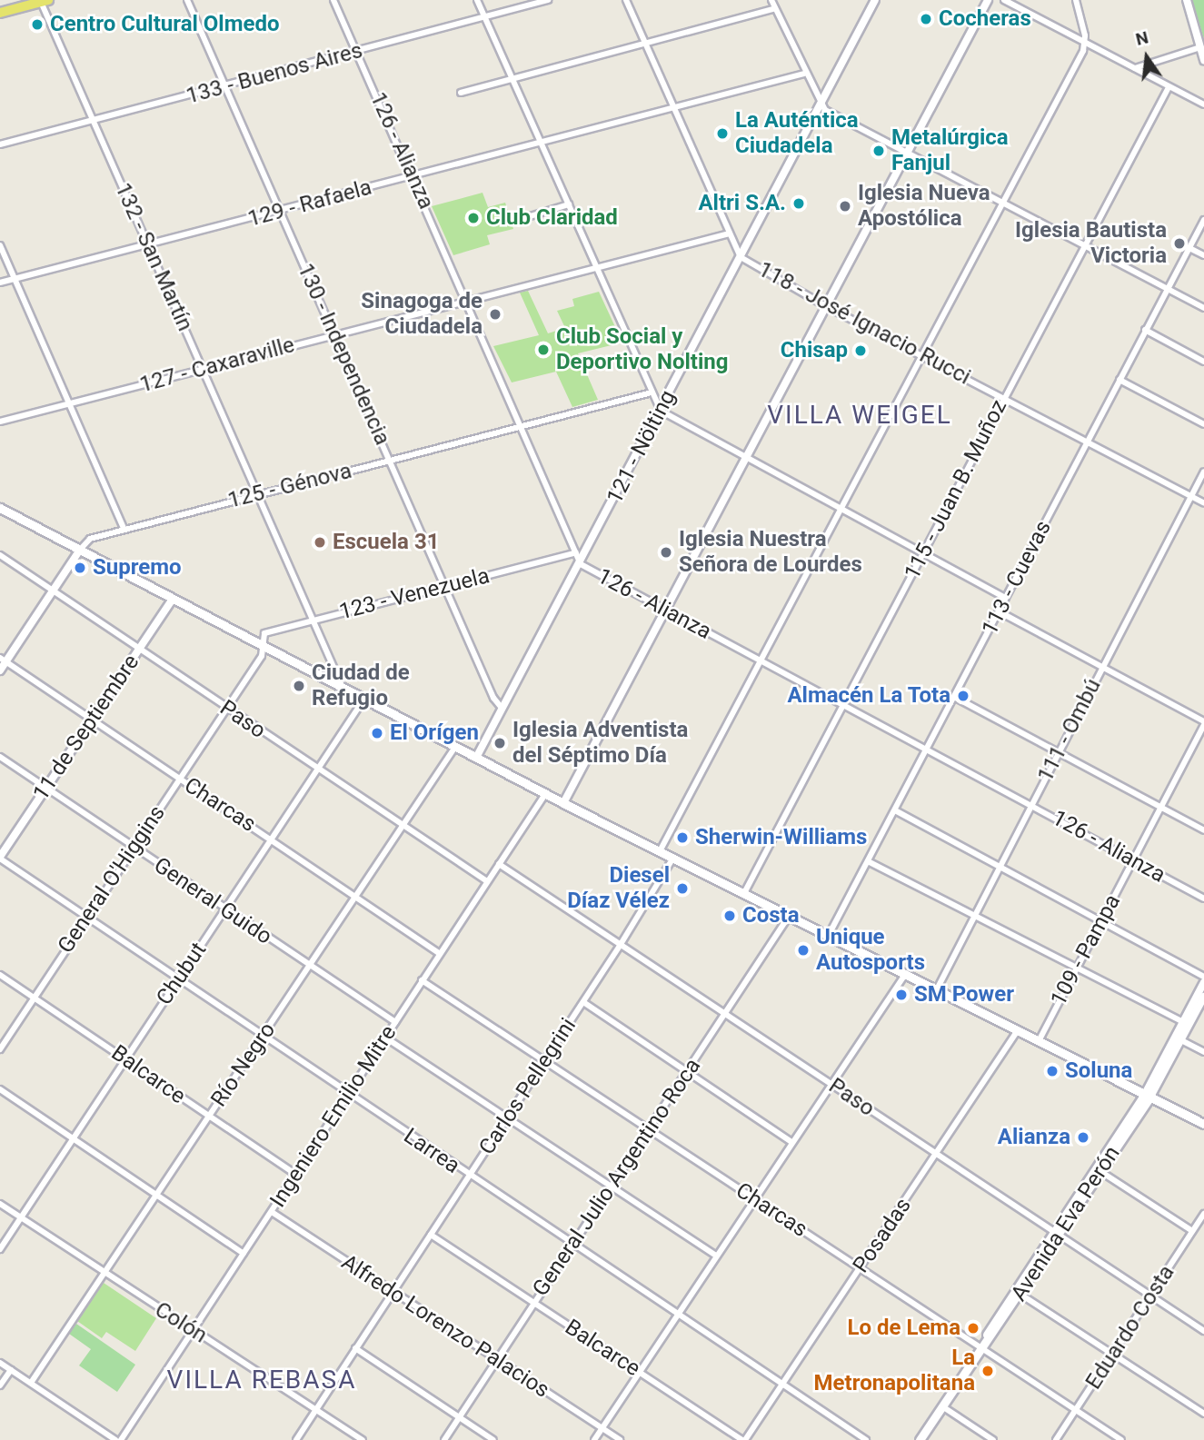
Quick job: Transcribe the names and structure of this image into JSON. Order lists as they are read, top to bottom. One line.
{"streets":{"main road":["Avenida Eva Perón"],"street":["133 - Buenos Aires","126 - Alianza","129 - Rafaela","132 - San Martín","118 - José Ignacio Rucci","130 - Independencia","127 - Caxaraville","121 - Nölting","125 - Génova","115 - Juan B. Muñoz","113 - Cuevas","123 - Venezuela","Paso","11 de Septiembre","111 - Ombú","Charcas","General O'Higgins","General Guido","109 - Pampa","Chubut","Río Negro","Balcarce","Carlos Pellegrini","Ingeniero Emilio Mitre","Larrea","General Julio Argentino Roca","Posadas","Colón","Alfredo Lorenzo Palacios","Eduardo Costa"]},"crossings":[["133 - Buenos Aires","126 - Alianza"],["133 - Buenos Aires","132 - San Martín"],["133 - Buenos Aires","130 - Independencia"],["126 - Alianza","129 - Rafaela"],["126 - Alianza","127 - Caxaraville"],["126 - Alianza","121 - Nölting"],["126 - Alianza","125 - Génova"],["126 - Alianza","115 - Juan B. Muñoz"],["126 - Alianza","113 - Cuevas"],["126 - Alianza","123 - Venezuela"],["126 - Alianza","111 - Ombú"],["126 - Alianza","109 - Pampa"],["129 - Rafaela","132 - San Martín"],["129 - Rafaela","118 - José Ignacio Rucci"],["129 - Rafaela","130 - Independencia"],["132 - San Martín","127 - Caxaraville"],["132 - San Martín","125 - Génova"],["132 - San Martín","123 - Venezuela"],["118 - José Ignacio Rucci","127 - Caxaraville"],["118 - José Ignacio Rucci","121 - Nölting"],["118 - José Ignacio Rucci","115 - Juan B. Muñoz"],["118 - José Ignacio Rucci","113 - Cuevas"],["118 - José Ignacio Rucci","111 - Ombú"],["130 - Independencia","127 - Caxaraville"],["130 - Independencia","121 - Nölting"],["130 - Independencia","125 - Génova"],["130 - Independencia","123 - Venezuela"],["123 - Venezuela","General O'Higgins"],["Paso","11 de Septiembre"],["Paso","General O'Higgins"],["Paso","Chubut"],["Paso","Río Negro"],["Paso","Carlos Pellegrini"],["Paso","Ingeniero Emilio Mitre"],["Paso","General Julio Argentino Roca"],["Paso","Avenida Eva Perón"],["Paso","Posadas"],["Paso","Eduardo Costa"],["11 de Septiembre","Charcas"],["11 de Septiembre","General Guido"],["11 de Septiembre","Larrea"],["Charcas","General O'Higgins"],["Charcas","Chubut"],["Charcas","Río Negro"],["Charcas","Carlos Pellegrini"],["Charcas","Ingeniero Emilio Mitre"],["Charcas","General Julio Argentino Roca"],["Charcas","Avenida Eva Perón"],["Charcas","Posadas"],["Charcas","Eduardo Costa"],["General O'Higgins","General Guido"],["General O'Higgins","Balcarce"],["General O'Higgins","Larrea"],["General Guido","Chubut"],["General Guido","Río Negro"],["General Guido","Ingeniero Emilio Mitre"],["Chubut","Balcarce"],["Chubut","Larrea"],["Chubut","Colón"],["Río Negro","Balcarce"],["Río Negro","Larrea"],["Río Negro","Colón"],["Balcarce","Carlos Pellegrini"],["Balcarce","Ingeniero Emilio Mitre"],["Balcarce","General Julio Argentino Roca"],["Balcarce","Posadas"],["Carlos Pellegrini","Larrea"],["Carlos Pellegrini","Colón"],["Carlos Pellegrini","Alfredo Lorenzo Palacios"],["Ingeniero Emilio Mitre","Larrea"],["Ingeniero Emilio Mitre","Colón"],["Ingeniero Emilio Mitre","Alfredo Lorenzo Palacios"],["Larrea","General Julio Argentino Roca"],["Larrea","Posadas"],["General Julio Argentino Roca","Alfredo Lorenzo Palacios"]],"districts":["VILLA WEIGEL","VILLA REBASA"],"places":["Cocheras","Centro Cultural Olmedo","La Auténtica Ciudadela","Metalúrgica Fanjul","Altri S.A.","Iglesia Nueva Apostólica","Club Claridad","Iglesia Bautista Victoria","Sinagoga de Ciudadela","Club Social y Deportivo Nolting","Chisap","Escuela 31","Iglesia Nuestra Señora de Lourdes","Supremo","Ciudad de Refugio","Almacén La Tota","El Orígen","Iglesia Adventista del Séptimo Día","Sherwin-Williams","Diesel Díaz Vélez","Costa","Unique Autosports","SM Power","Soluna","Alianza","Lo de Lema","La Metronapolitana"],"north":"top"}
